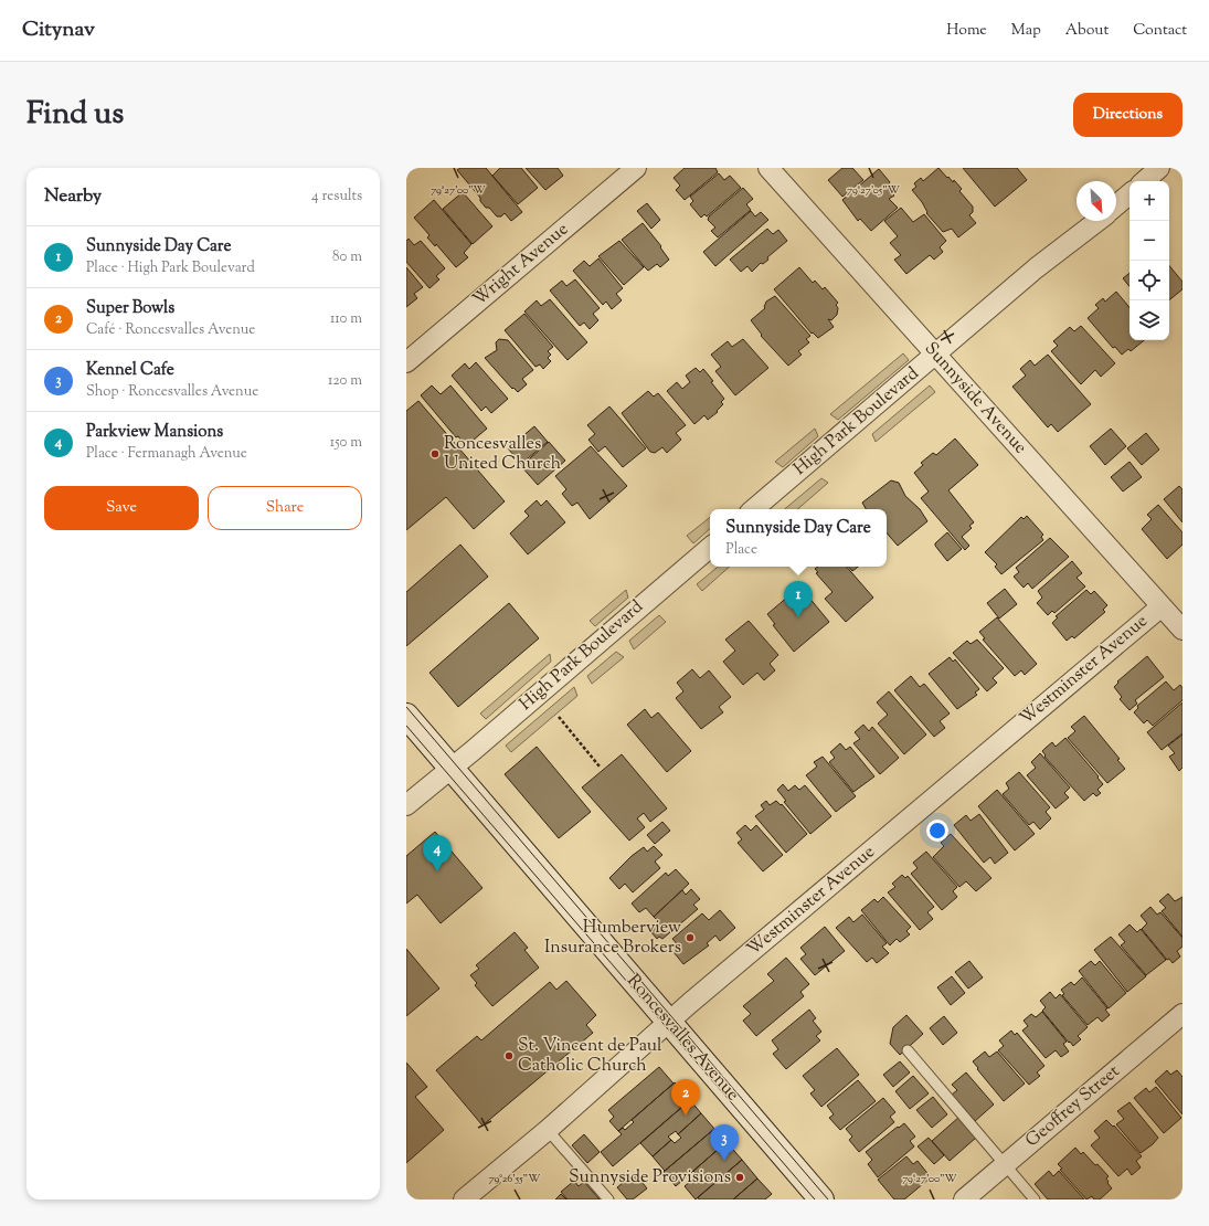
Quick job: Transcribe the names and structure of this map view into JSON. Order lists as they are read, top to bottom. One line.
{"streets":{"street":["Wright Avenue","Sunnyside Avenue","High Park Boulevard","Westminster Avenue","Roncesvalles Avenue","Geoffrey Street"]},"crossings":[["Sunnyside Avenue","High Park Boulevard"],["Sunnyside Avenue","Westminster Avenue"],["High Park Boulevard","Roncesvalles Avenue"],["Westminster Avenue","Roncesvalles Avenue"]],"places":["Roncesvalles United Church","Humberview Insurance Brokers","St. Vincent de Paul Catholic Church","Sunnyside Provisions"],"north":"bottom right","page":{"header":"Citynav","nav":["Home","Map","About","Contact"],"title":"Find us","buttons":["Directions",["Save","Share"]],"heading":["Nearby","4 results"],"map_buttons":["+","−"],"list":[{"mark":"1","name":"Sunnyside Day Care","note":"Place · High Park Boulevard","value":"80 m"},{"mark":"2","name":"Super Bowls","note":"Café · Roncesvalles Avenue","value":"110 m"},{"mark":"3","name":"Kennel Cafe","note":"Shop · Roncesvalles Avenue","value":"120 m"},{"mark":"4","name":"Parkview Mansions","note":"Place · Fermanagh Avenue","value":"150 m"}],"popup":["Sunnyside Day Care","Place"],"pins":["1","4","2","3"]},"coordinates":["79°27'00\"W","79°27'05\"W","79°26'55\"W"]}
